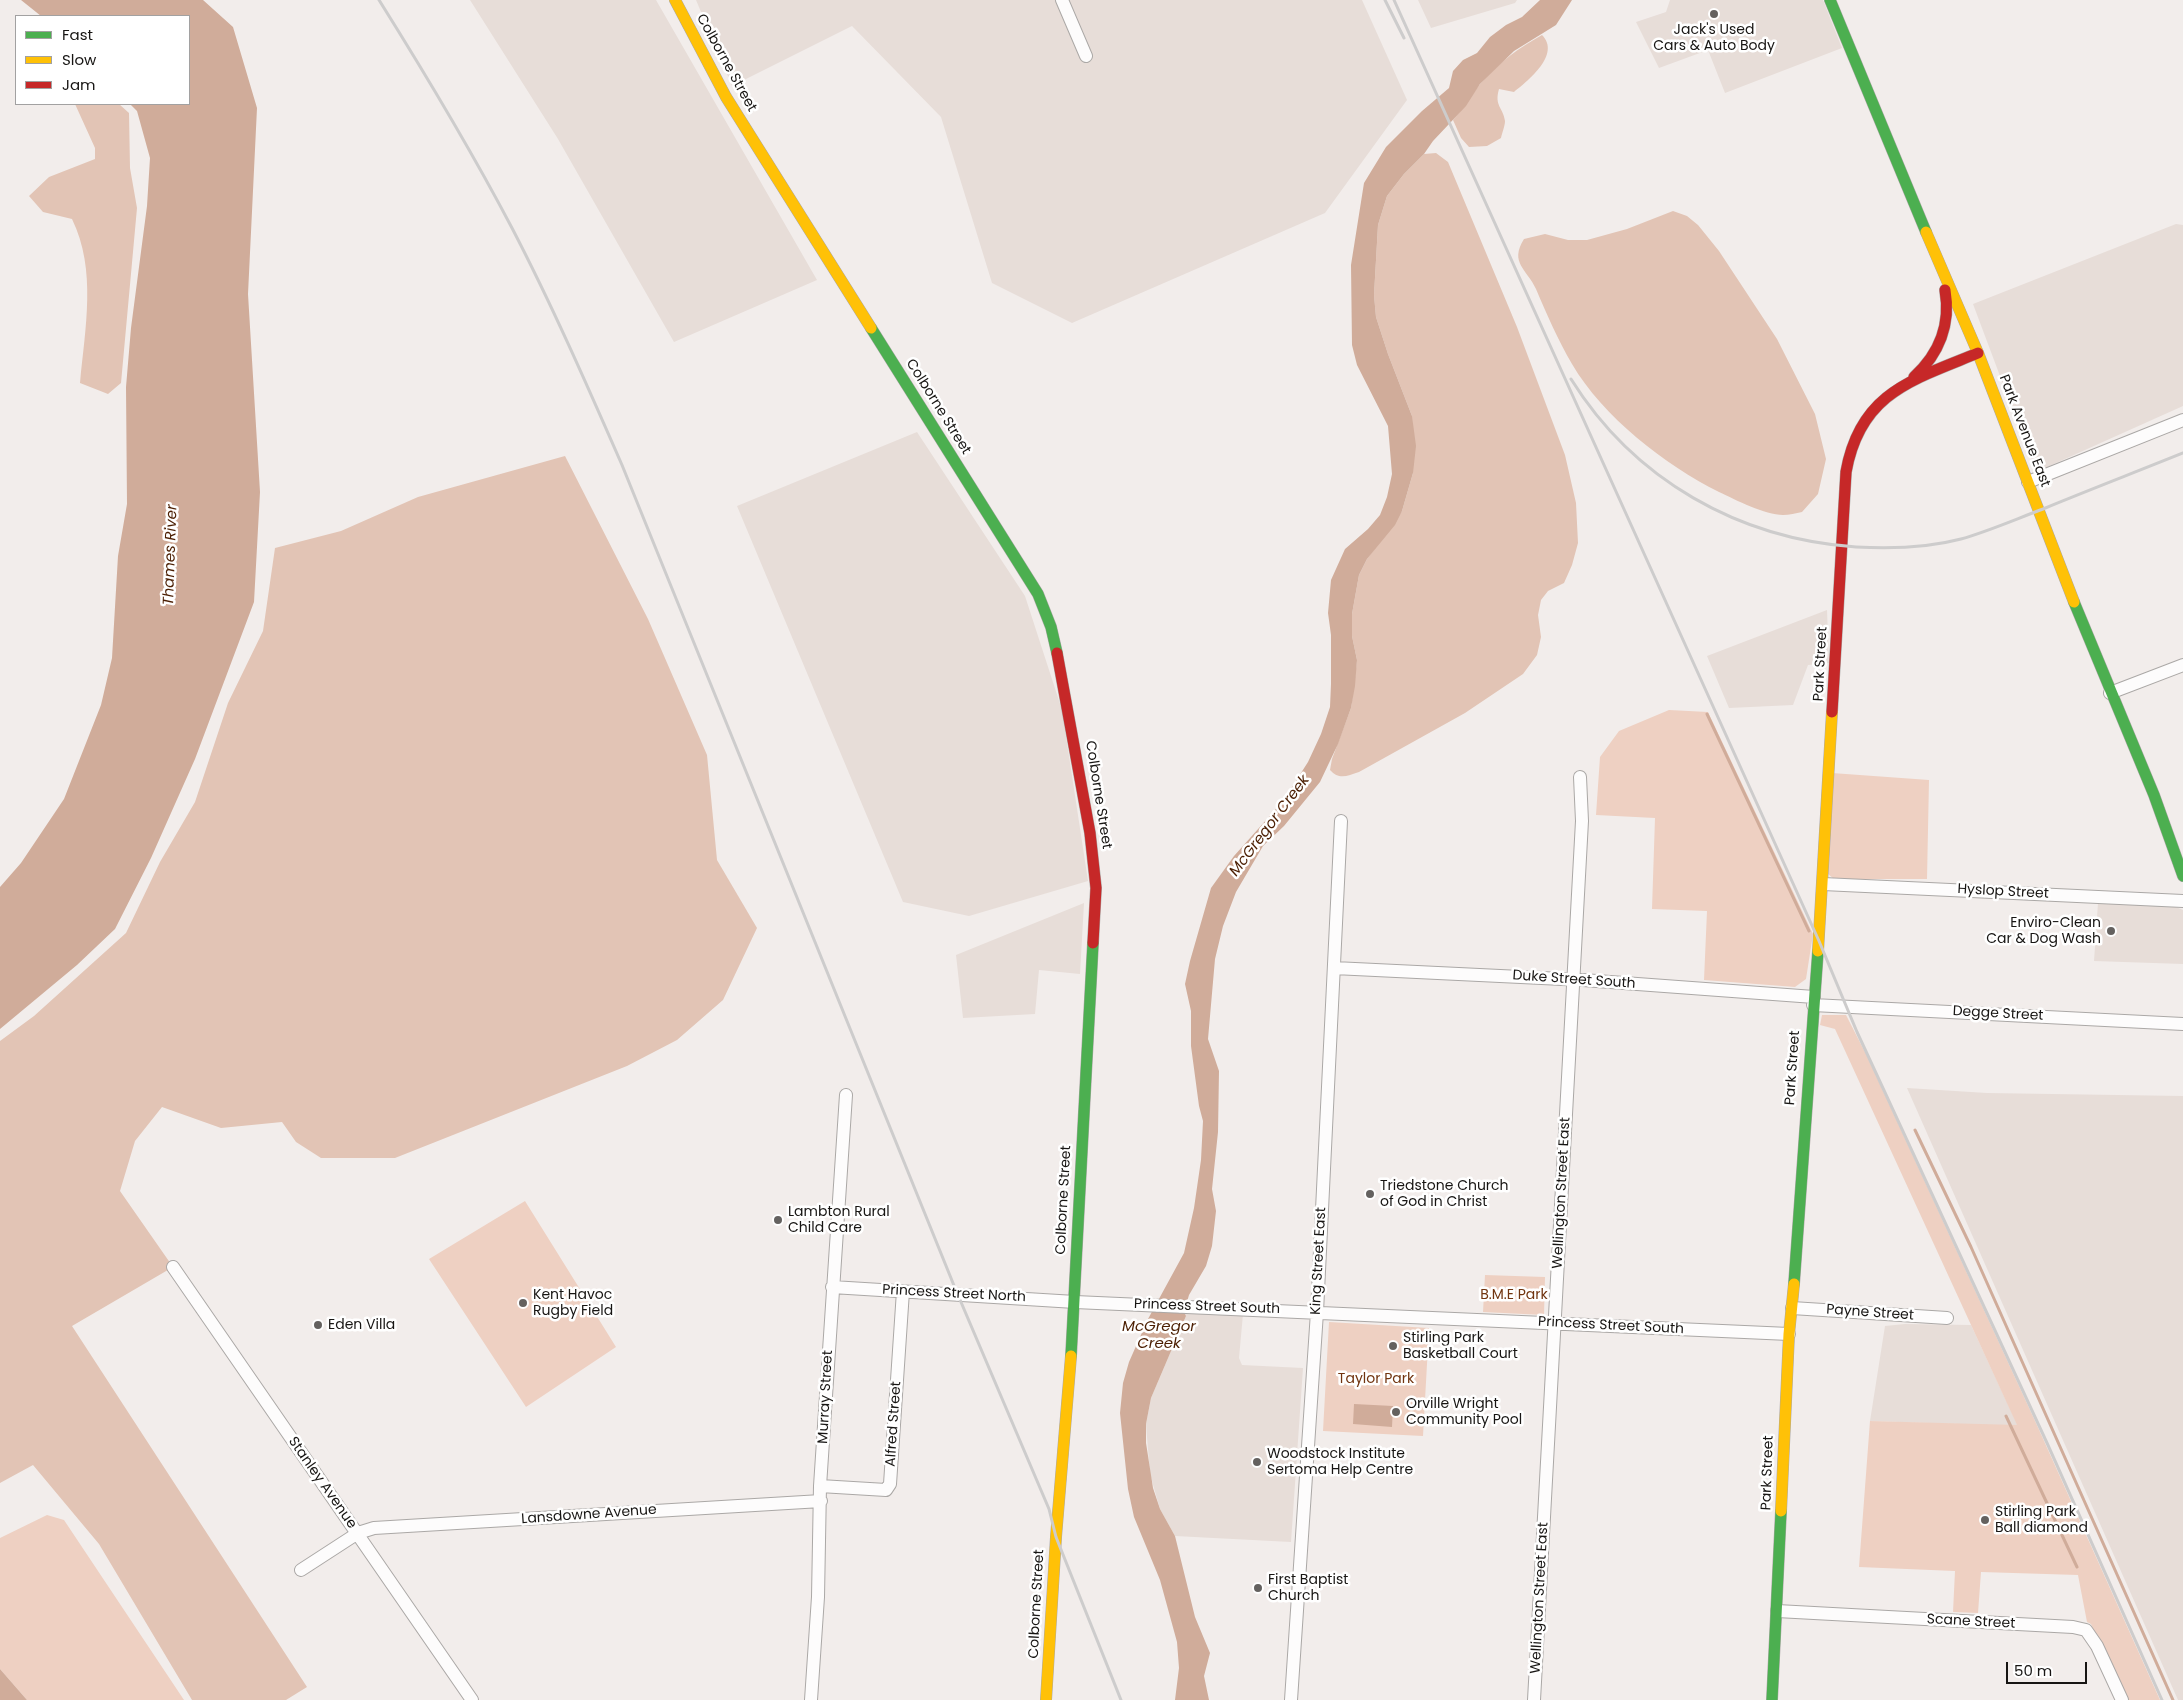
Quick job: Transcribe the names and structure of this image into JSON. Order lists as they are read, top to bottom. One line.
{"streets":{"street":["Colborne Street","Park Avenue East","Park Street","Hyslop Street","Duke Street South","Degge Street","Wellington Street East","King Street East","Princess Street North","Princess Street South","Payne Street","Murray Street","Alfred Street","Stanley Avenue","Lansdowne Avenue","Scane Street"]},"crossings":[["Colborne Street","Princess Street North"],["Colborne Street","Princess Street South"],["Park Street","Hyslop Street"],["Park Street","Duke Street South"],["Park Street","Degge Street"],["Park Street","Princess Street South"],["Park Street","Payne Street"],["Park Street","Scane Street"],["Duke Street South","Degge Street"],["Duke Street South","Wellington Street East"],["Duke Street South","King Street East"],["Wellington Street East","Princess Street South"],["King Street East","Princess Street South"],["Princess Street North","Princess Street South"],["Princess Street North","Murray Street"],["Princess Street North","Alfred Street"],["Murray Street","Alfred Street"],["Murray Street","Lansdowne Avenue"],["Stanley Avenue","Lansdowne Avenue"]],"water":["Thames River","McGregor Creek"],"parks":["B.M.E Park","Taylor Park"],"places":["Jack's Used Cars & Auto Body","Enviro-Clean Car & Dog Wash","Triedstone Church of God in Christ","Lambton Rural Child Care","Kent Havoc Rugby Field","Eden Villa","Stirling Park Basketball Court","Orville Wright Community Pool","Woodstock Institute Sertoma Help Centre","Stirling Park Ball diamond","First Baptist Church"],"legend":["Fast","Slow","Jam"],"scale_bar":"50 m"}
